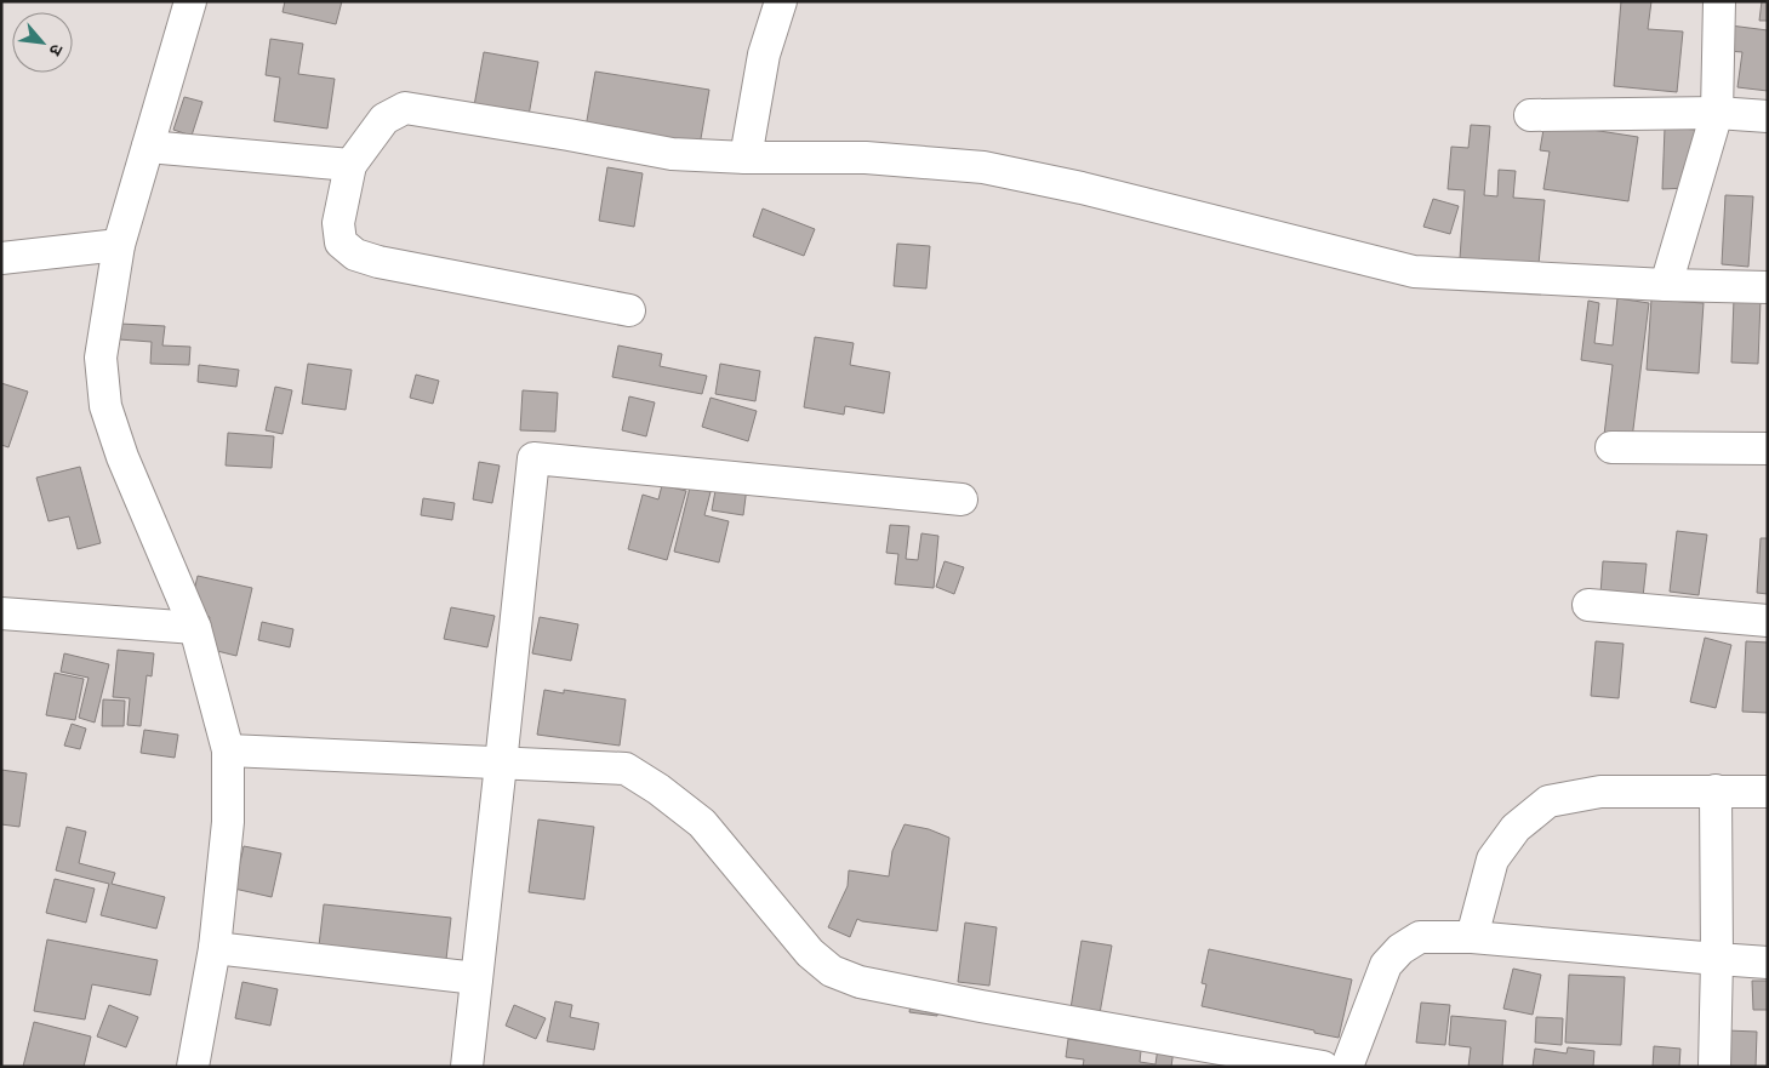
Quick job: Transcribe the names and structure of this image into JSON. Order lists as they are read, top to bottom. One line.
{"north":"bottom right"}
